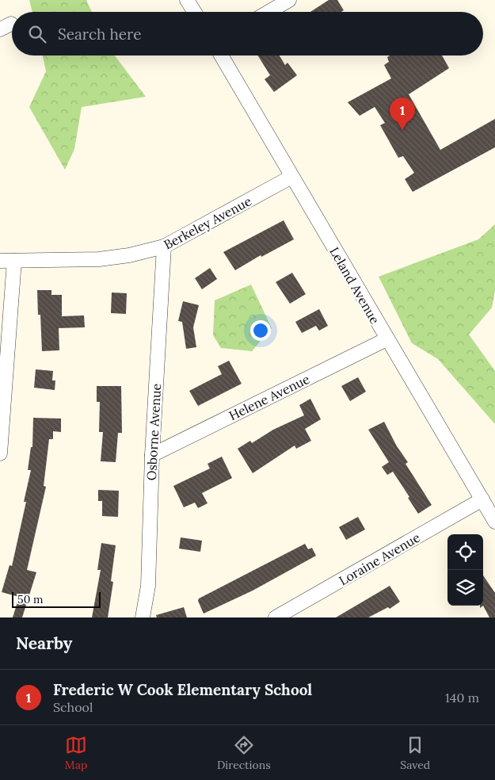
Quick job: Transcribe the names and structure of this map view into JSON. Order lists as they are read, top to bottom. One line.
{"streets":{"street":["Berkeley Avenue","Leland Avenue","Helene Avenue","Osborne Avenue","Loraine Avenue"]},"crossings":[["Berkeley Avenue","Leland Avenue"],["Berkeley Avenue","Osborne Avenue"],["Leland Avenue","Helene Avenue"],["Leland Avenue","Loraine Avenue"],["Helene Avenue","Osborne Avenue"]],"scale_bar":"50 m","page":{"search":"Search here","pins":"1","scale":"50 m","heading":"Nearby","list":[{"mark":"1","name":"Frederic W Cook Elementary School","note":"School","value":"140 m"}],"nav":["Map","Directions","Saved"]}}
